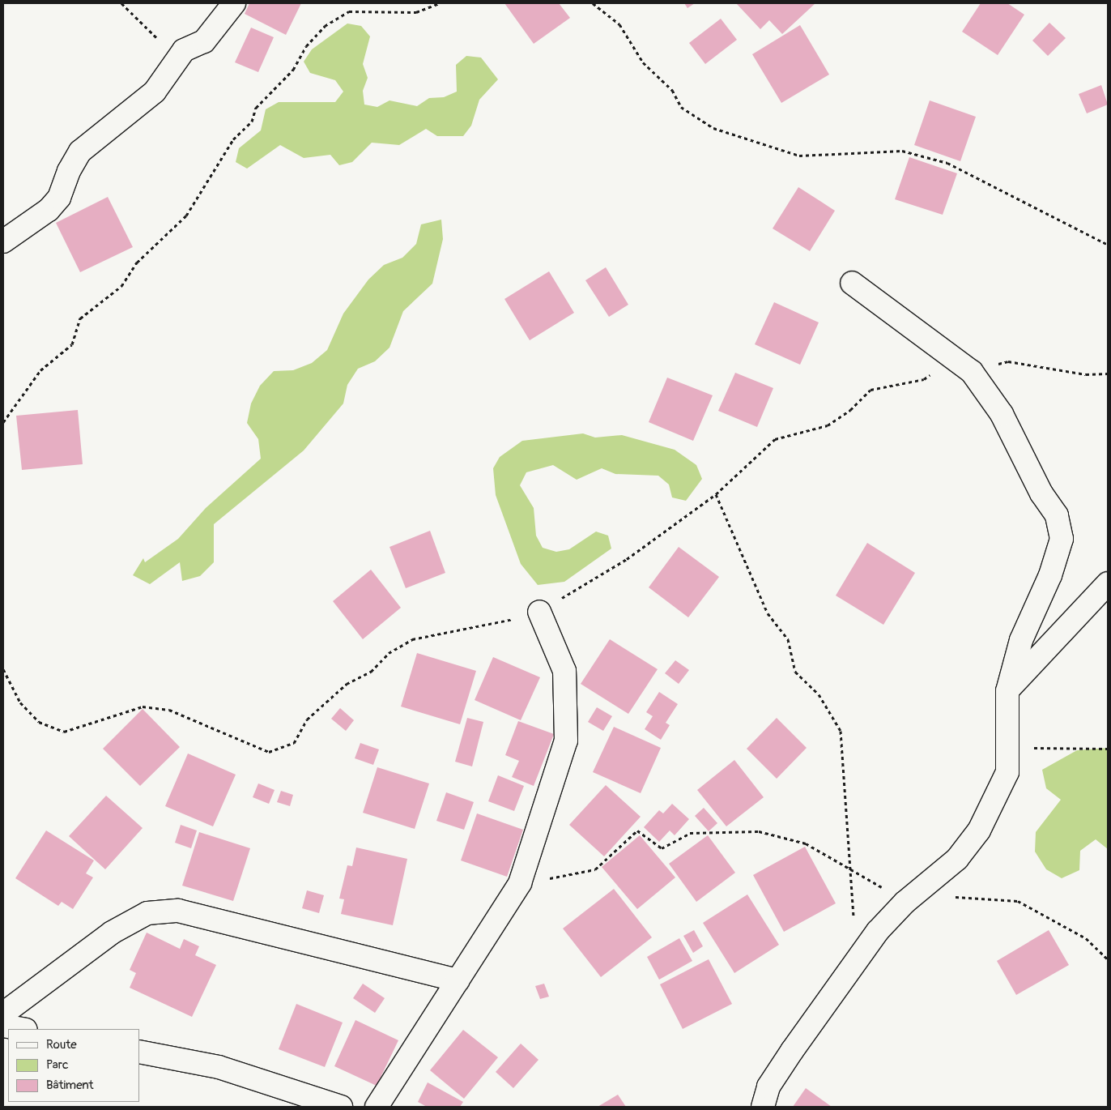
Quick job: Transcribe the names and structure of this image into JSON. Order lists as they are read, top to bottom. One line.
{"legend":["Route","Parc","Bâtiment"]}
